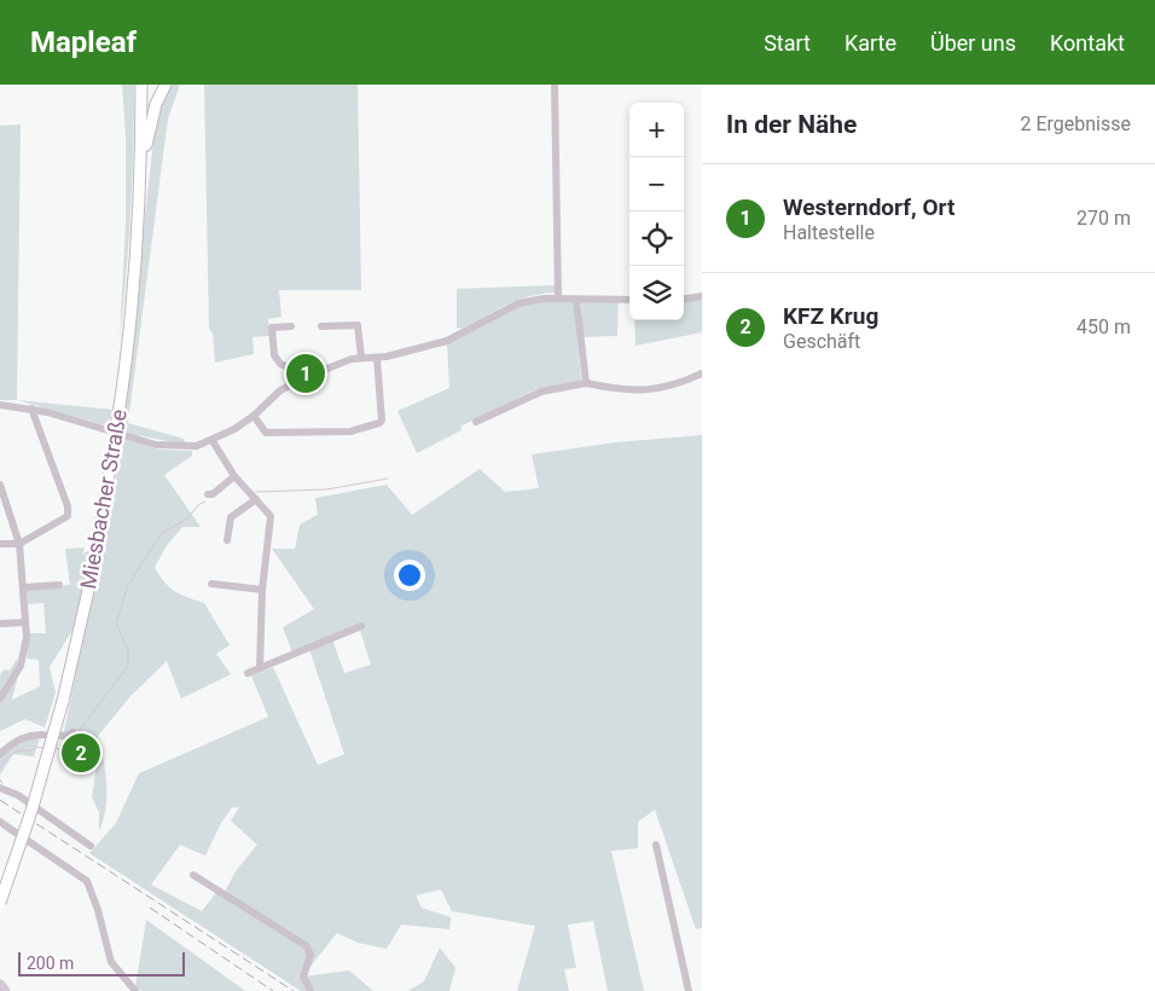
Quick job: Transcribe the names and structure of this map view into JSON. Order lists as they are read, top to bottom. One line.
{"streets":{"main road":["Miesbacher Straße"]},"scale_bar":"200 m","page":{"header":"Mapleaf","nav":["Start","Karte","Über uns","Kontakt"],"heading":["In der Nähe","2 Ergebnisse"],"map_buttons":["+","−"],"list":[{"mark":"1","name":"Westerndorf, Ort","note":"Haltestelle","value":"270 m"},{"mark":"2","name":"KFZ Krug","note":"Geschäft","value":"450 m"}],"pins":["1","2"],"scale":"200 m"}}
